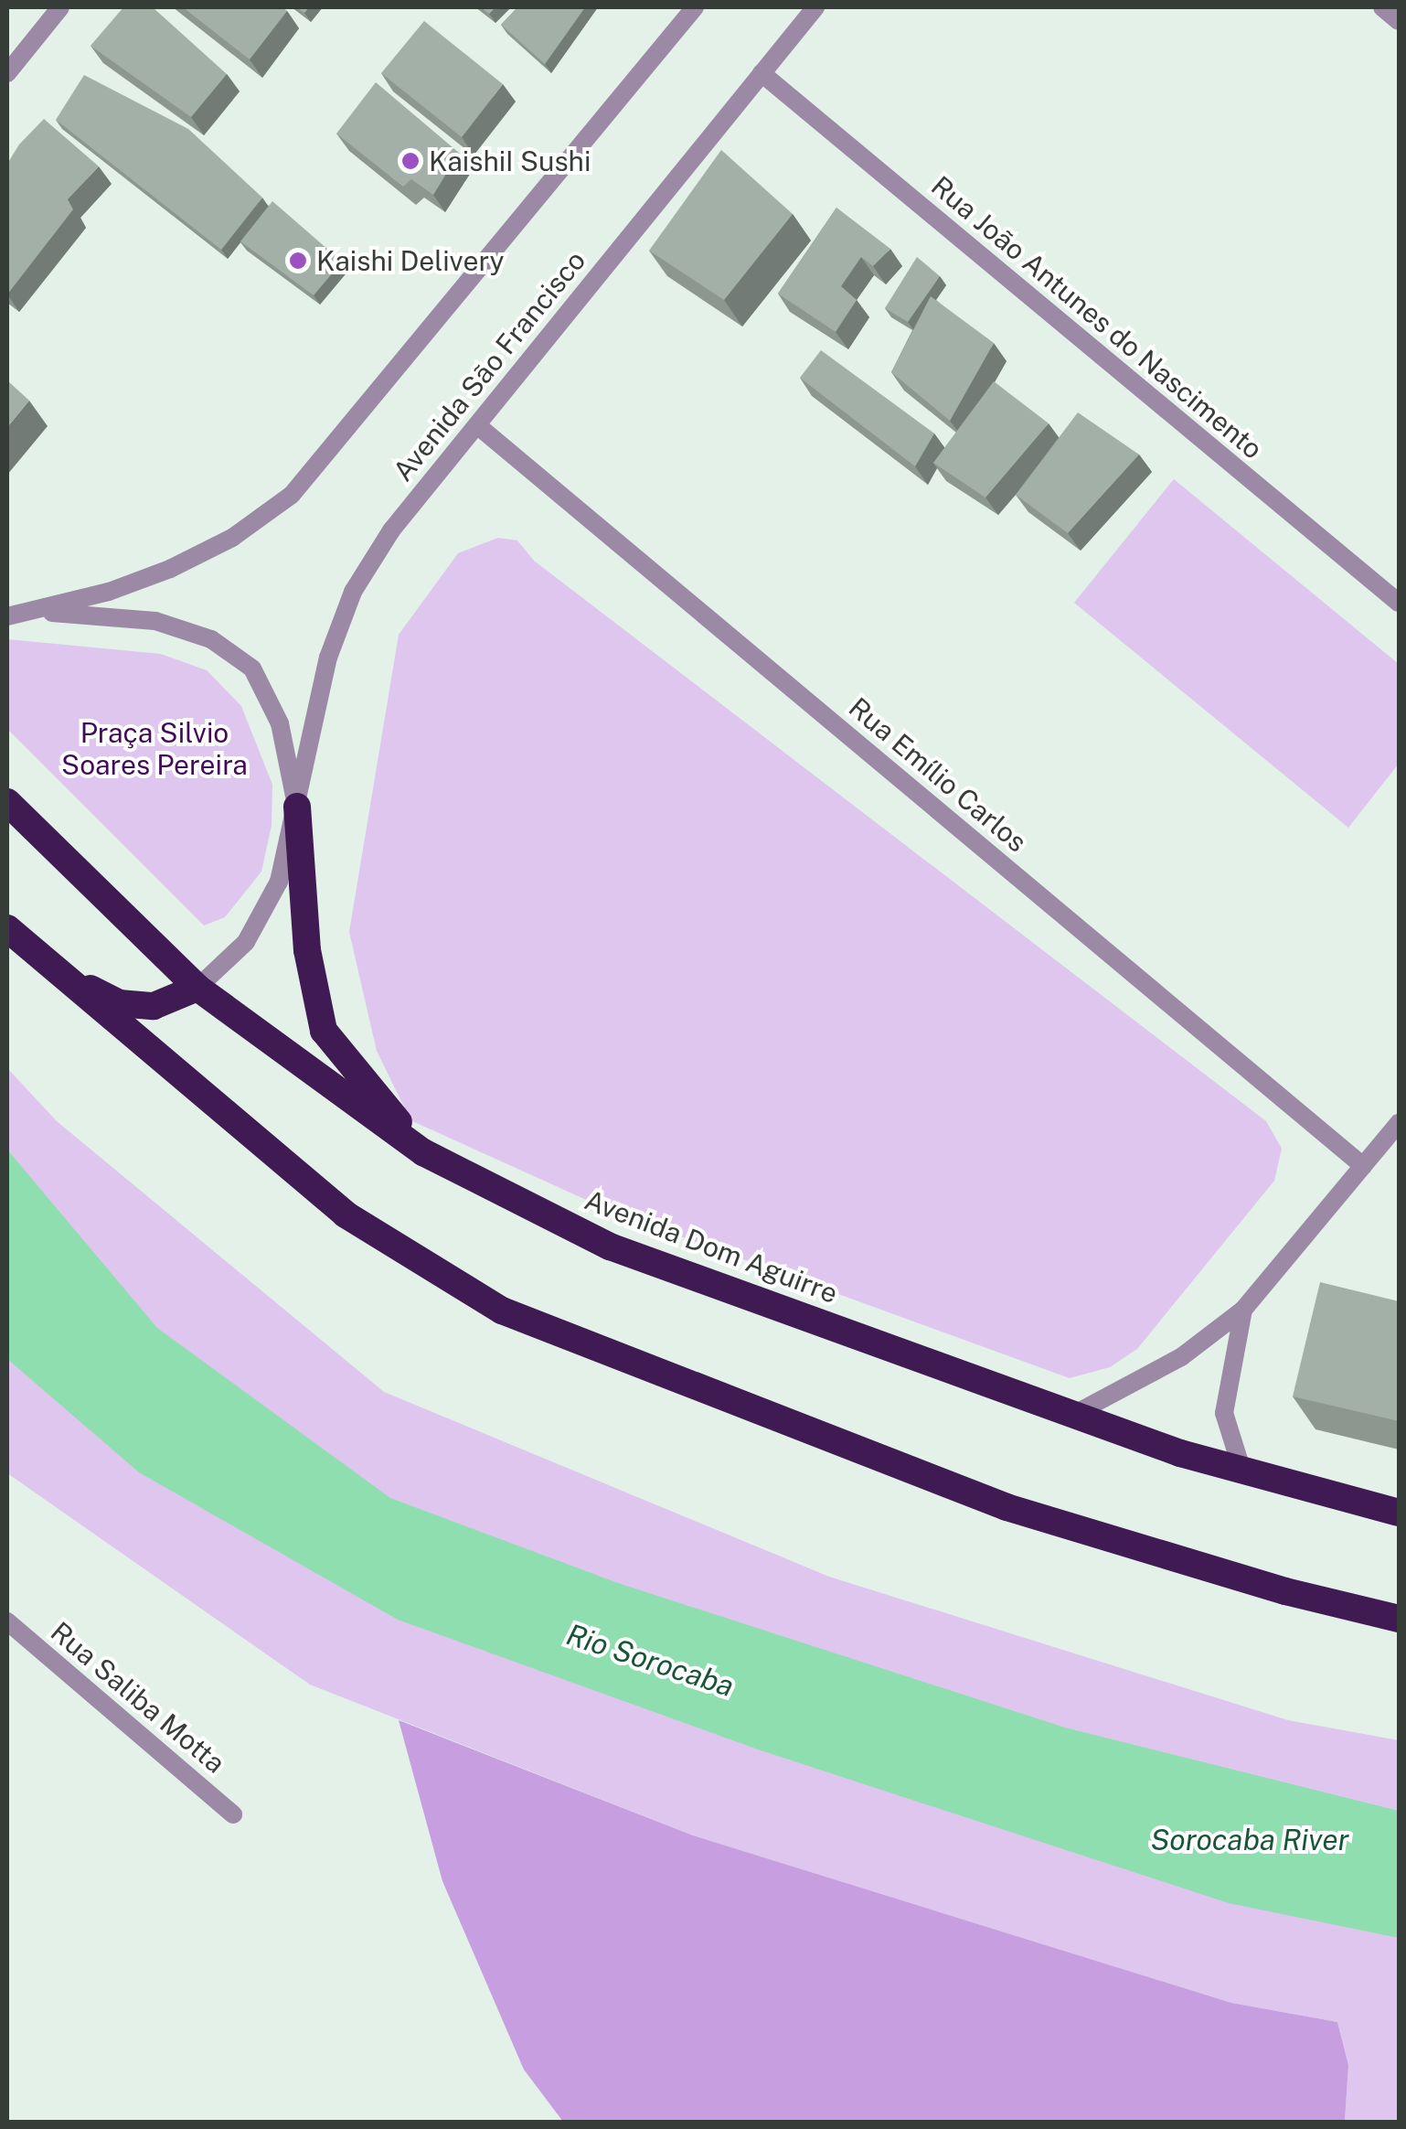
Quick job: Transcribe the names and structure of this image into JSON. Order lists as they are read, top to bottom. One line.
{"streets":{"highway":["Avenida Dom Aguirre"],"street":["Rua João Antunes do Nascimento","Avenida São Francisco","Rua Emílio Carlos","Rua Saliba Motta"]},"crossings":[["Rua João Antunes do Nascimento","Avenida São Francisco"],["Avenida São Francisco","Rua Emílio Carlos"],["Avenida São Francisco","Avenida Dom Aguirre"]],"water":["Rio Sorocaba","Sorocaba River"],"parks":["Praça Silvio Soares Pereira"],"places":["KaishiI Sushi","Kaishi Delivery"]}
